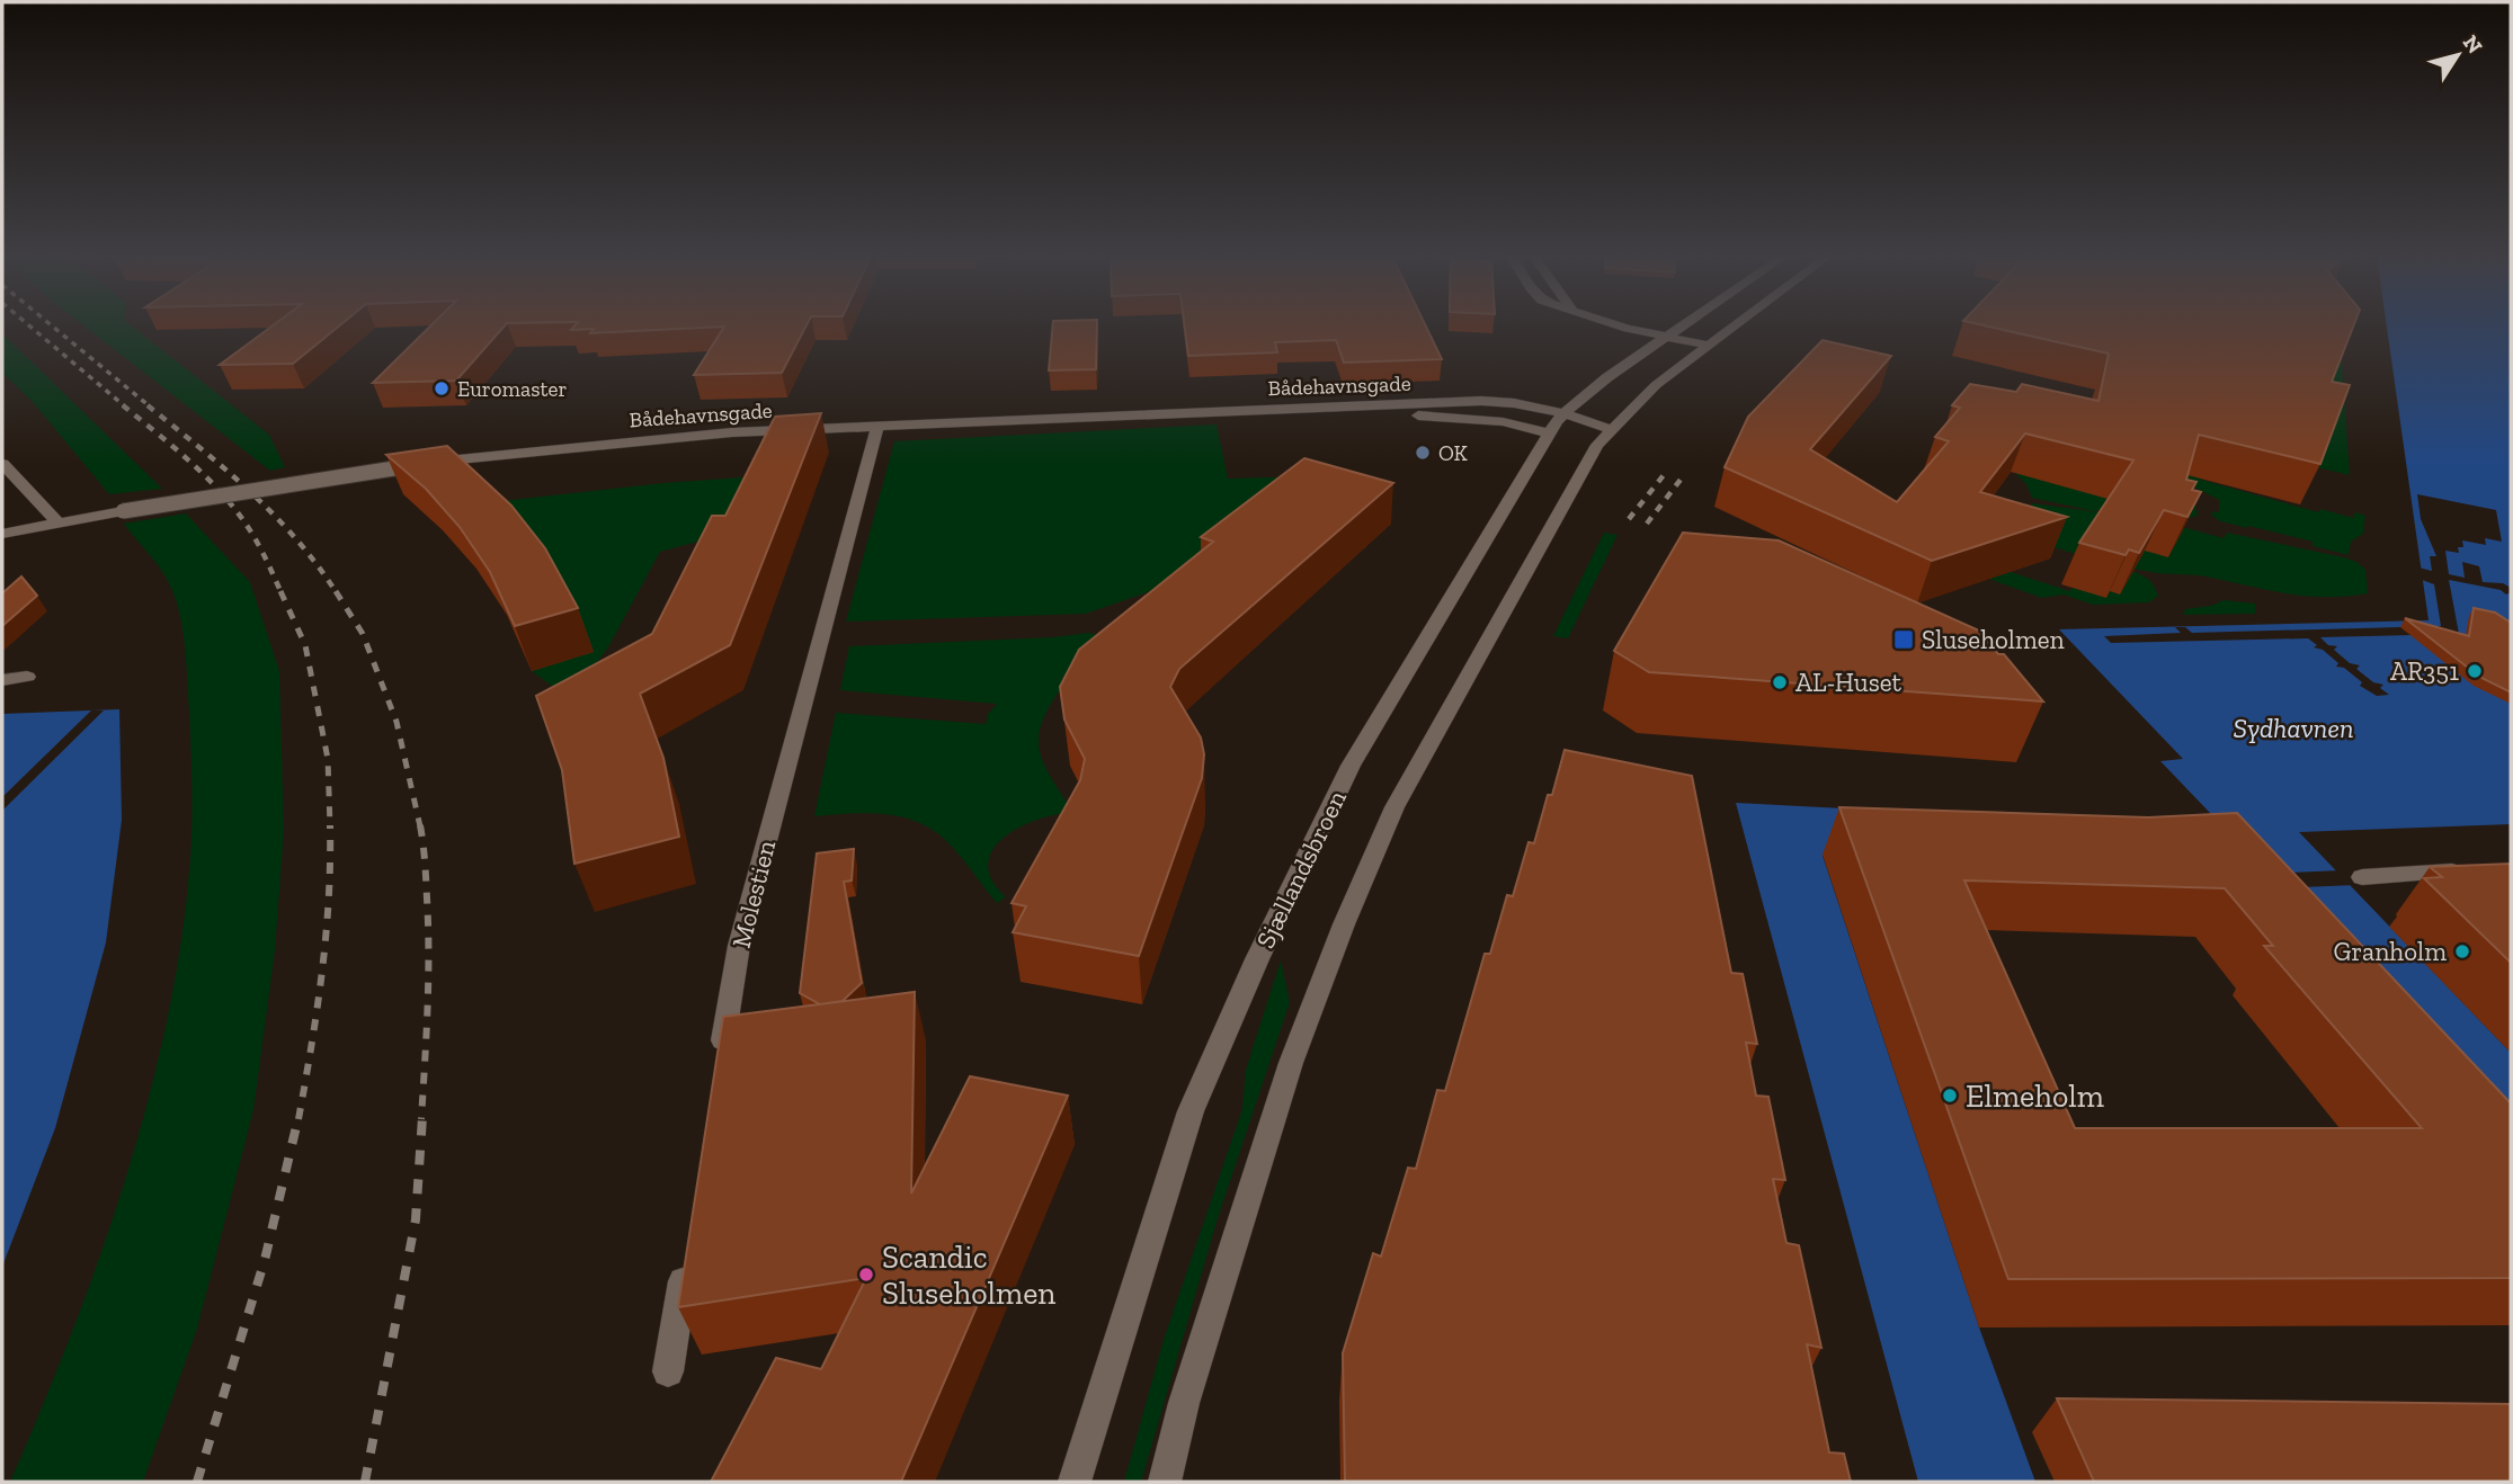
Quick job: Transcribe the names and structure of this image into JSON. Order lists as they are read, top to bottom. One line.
{"streets":{"street":["Bådehavnsgade","Sjællandsbroen","Molestien"]},"crossings":[["Bådehavnsgade","Sjællandsbroen"],["Bådehavnsgade","Molestien"]],"water":["Sydhavnen"],"places":{"other":["Euromaster","OK","AR351","AL-Huset","Granholm","Elmeholm","Scandic Sluseholmen"],"transit":["Sluseholmen"]},"north":"top right"}
